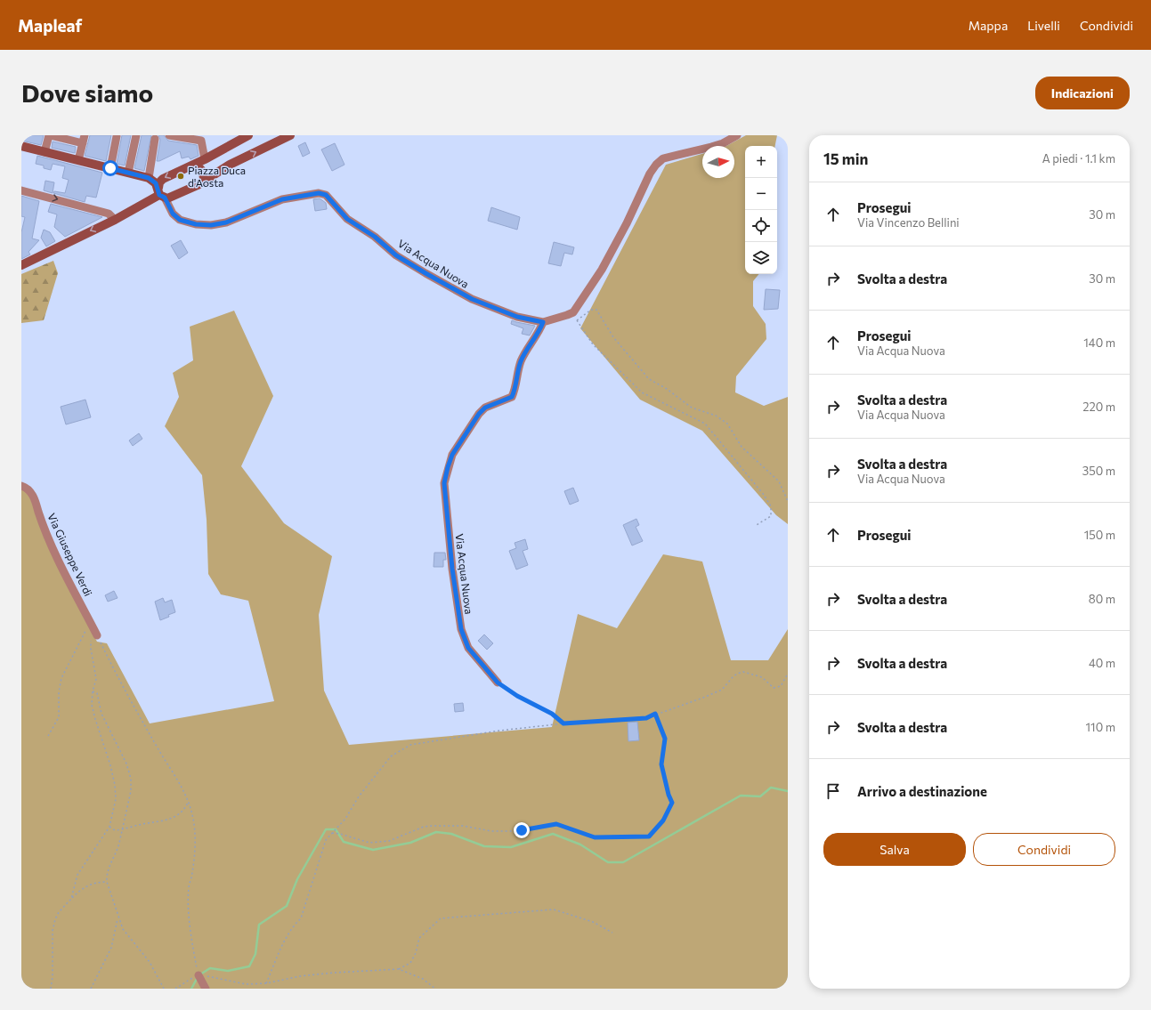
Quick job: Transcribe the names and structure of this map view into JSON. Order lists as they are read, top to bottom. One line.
{"streets":{"street":["Via Acqua Nuova","Via Giuseppe Verdi"]},"places":["Piazza Duca d'Aosta"],"north":"right","page":{"header":"Mapleaf","nav":["Mappa","Livelli","Condividi"],"buttons":["Indicazioni",["Salva","Condividi"]],"title":"Dove siamo","heading":["15 min","A piedi · 1.1 km"],"map_buttons":["+","−"],"list":[["Prosegui","Via Vincenzo Bellini","30 m"],["Svolta a destra","30 m"],["Prosegui","Via Acqua Nuova","140 m"],["Svolta a destra","Via Acqua Nuova","220 m"],["Svolta a destra","Via Acqua Nuova","350 m"],["Prosegui","150 m"],["Svolta a destra","80 m"],["Svolta a destra","40 m"],["Svolta a destra","110 m"],"Arrivo a destinazione"]}}
